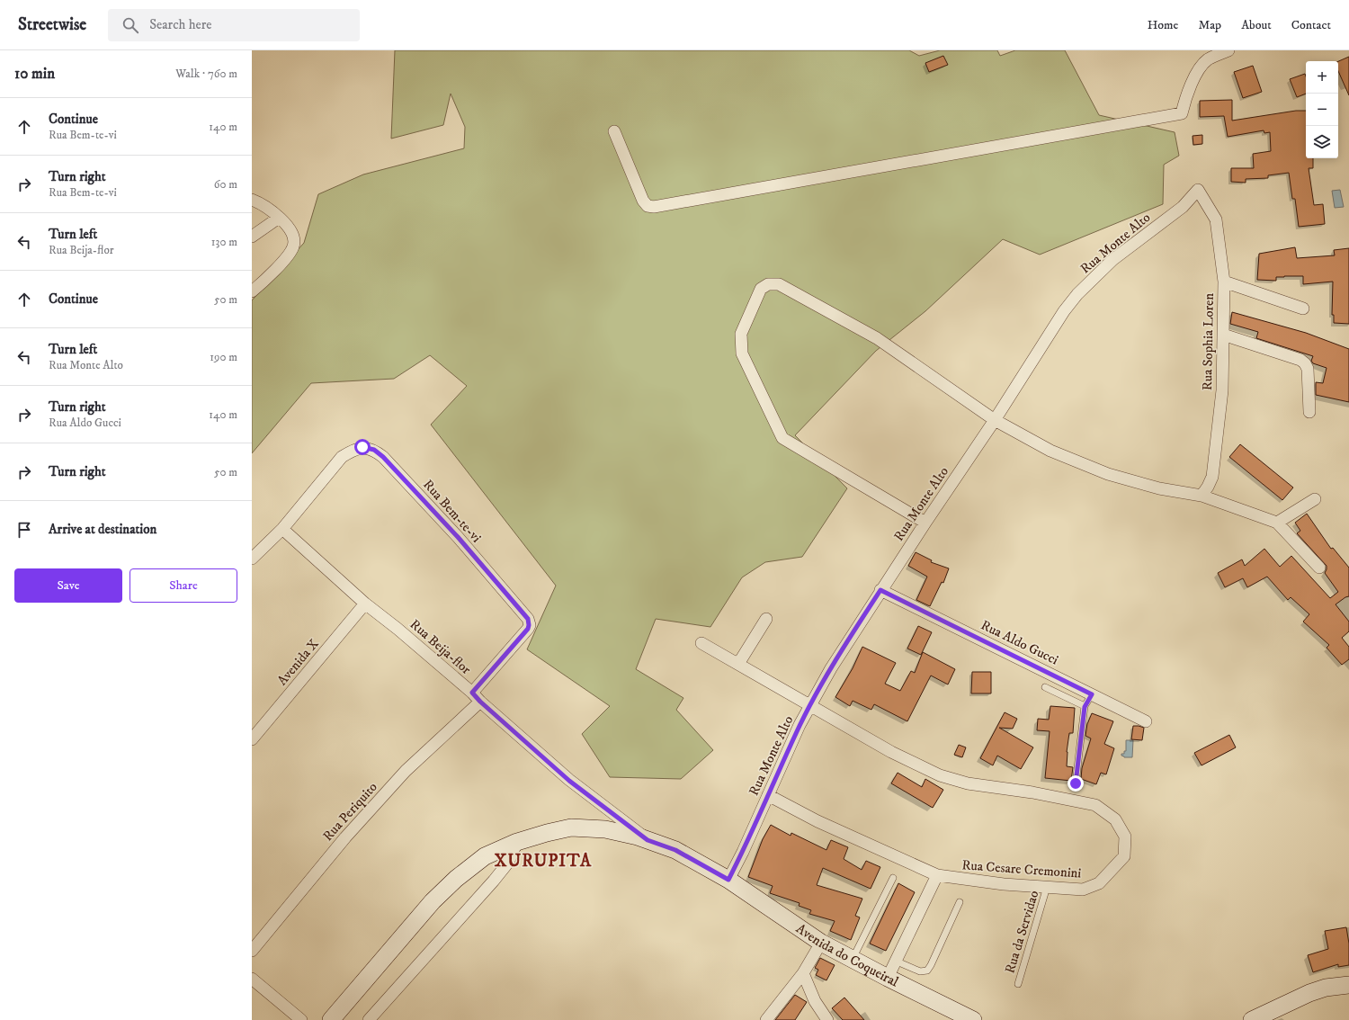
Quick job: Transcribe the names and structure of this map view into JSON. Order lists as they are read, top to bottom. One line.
{"streets":{"main road":["Avenida do Coqueiral"],"street":["Rua Monte Alto","Rua Sophia Loren","Rua Bem-te-vi","Rua Aldo Gucci","Rua Beija-flor","Avenida X","Rua Periquito","Rua Cesare Cremonini"],"lane":["Rua da Servidao"]},"crossings":[["Rua Monte Alto","Rua Sophia Loren"],["Rua Monte Alto","Rua Aldo Gucci"],["Rua Monte Alto","Rua Cesare Cremonini"],["Rua Monte Alto","Avenida do Coqueiral"],["Rua Bem-te-vi","Rua Beija-flor"],["Rua Bem-te-vi","Rua Periquito"],["Rua Beija-flor","Avenida X"],["Rua Beija-flor","Rua Periquito"],["Rua Beija-flor","Avenida do Coqueiral"],["Rua Cesare Cremonini","Rua da Servidao"]],"districts":["XURUPITA"],"page":{"header":"Streetwise","search":"Search here","nav":["Home","Map","About","Contact"],"heading":["10 min","Walk · 760 m"],"map_buttons":["+","−"],"list":[["Continue","Rua Bem-te-vi","140 m"],["Turn right","Rua Bem-te-vi","60 m"],["Turn left","Rua Beija-flor","130 m"],["Continue","50 m"],["Turn left","Rua Monte Alto","190 m"],["Turn right","Rua Aldo Gucci","140 m"],["Turn right","50 m"],"Arrive at destination"],"buttons":["Save","Share"]}}
